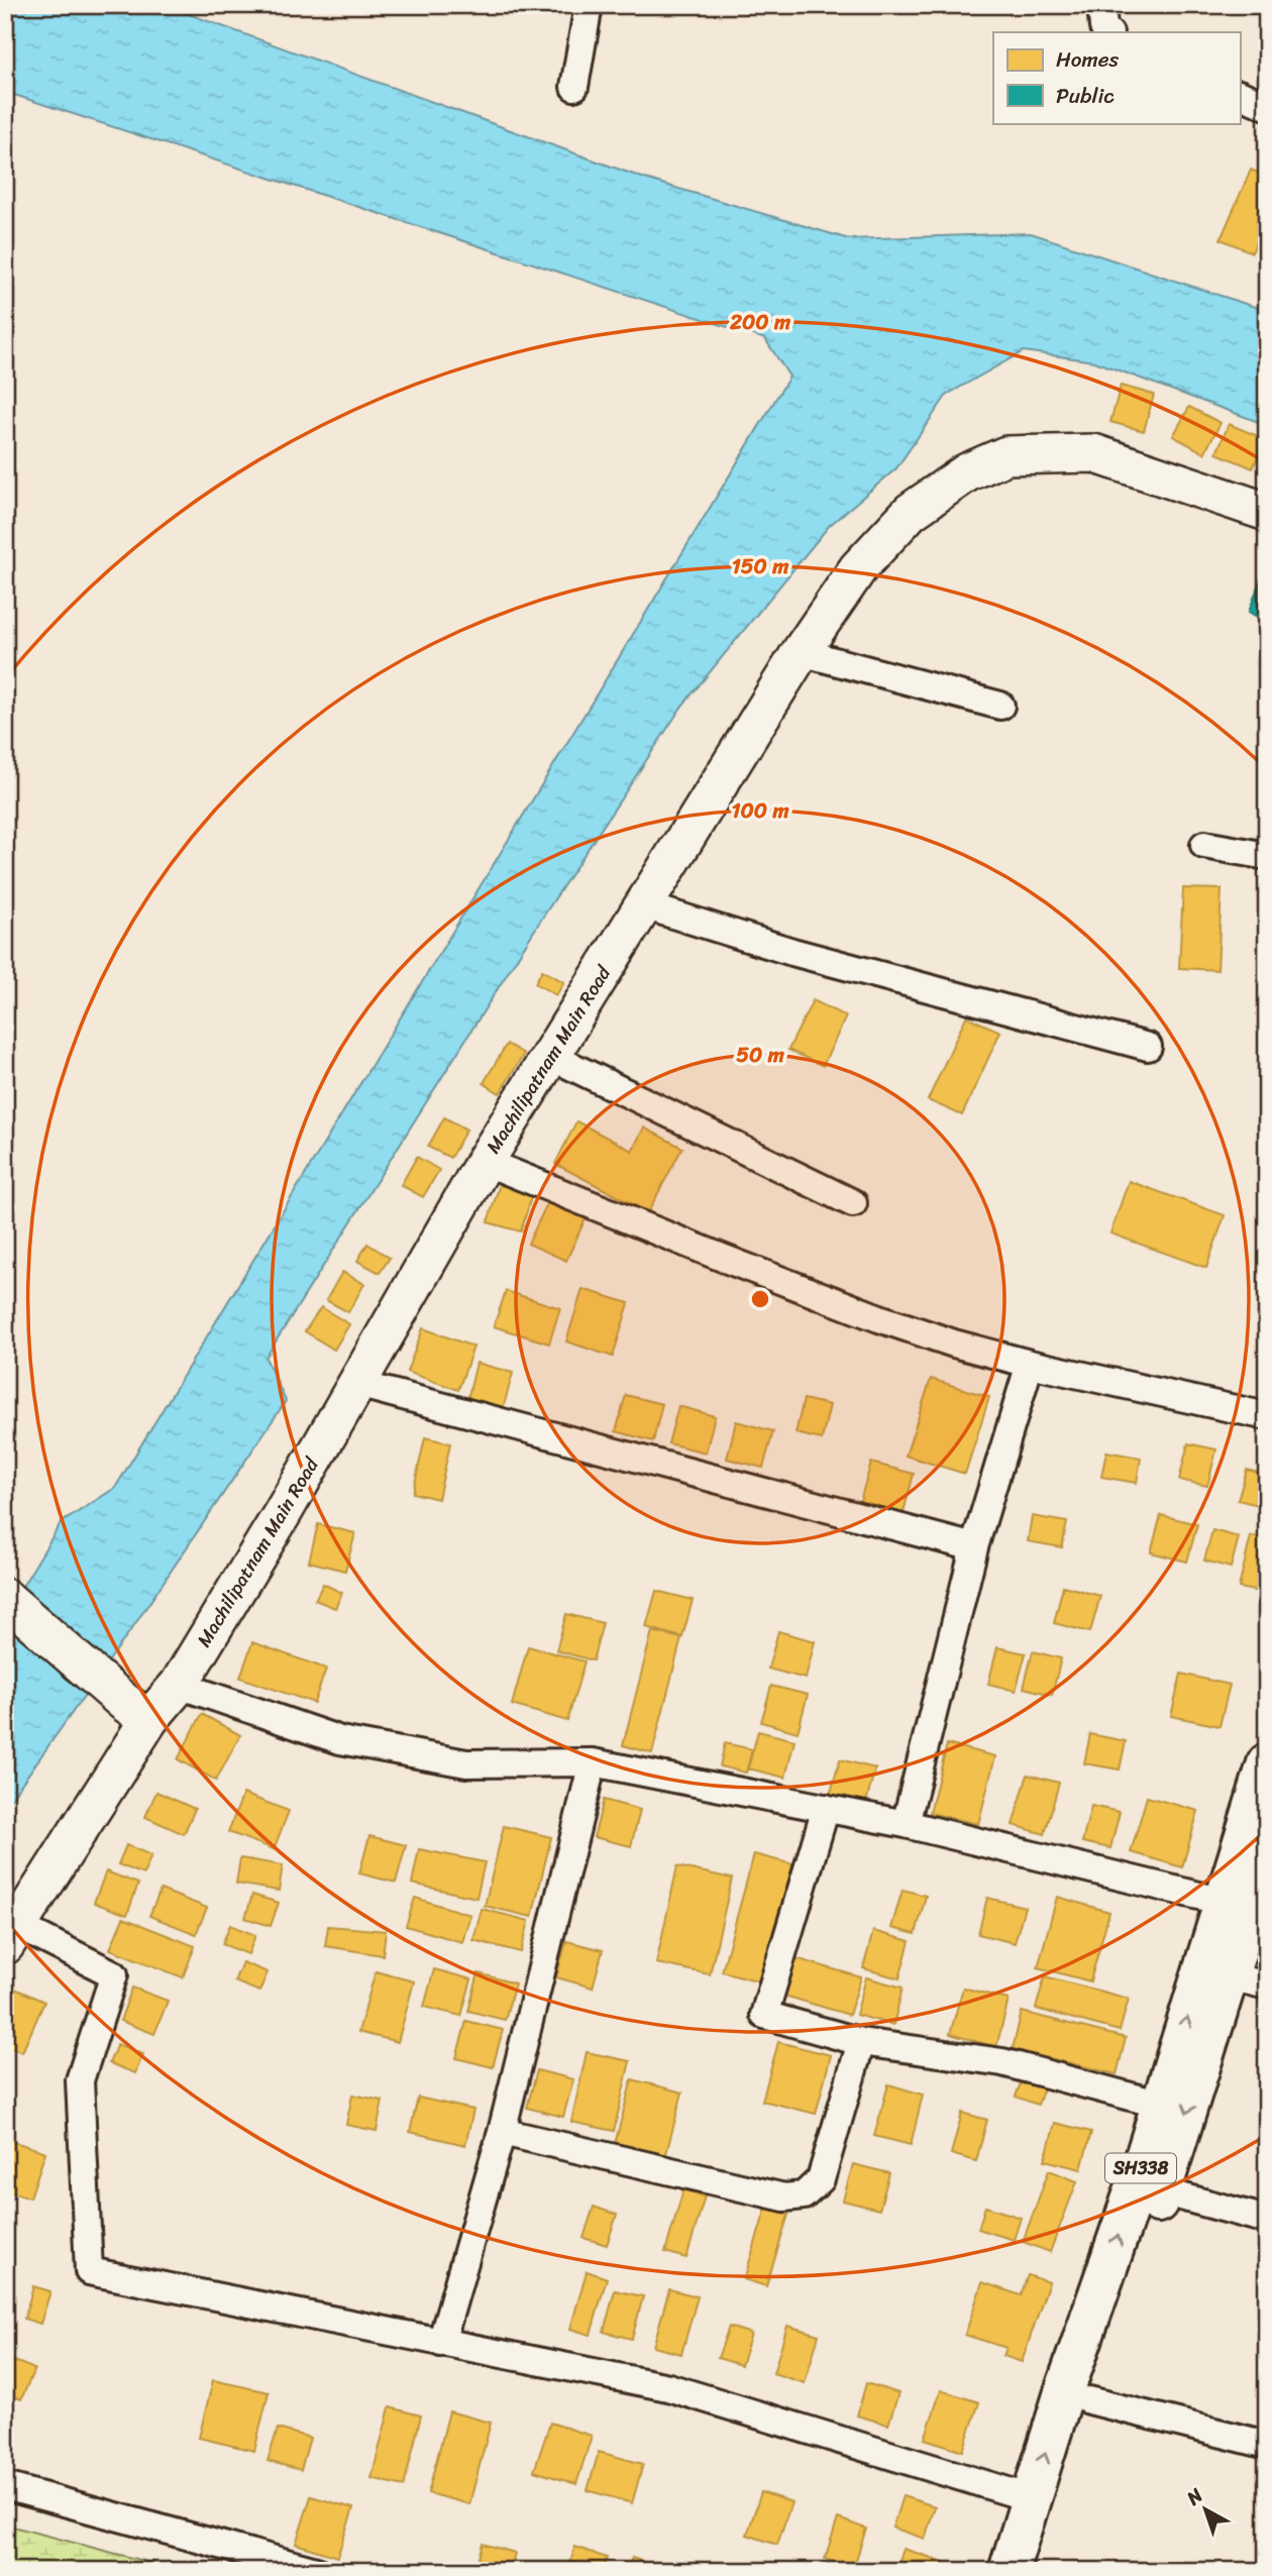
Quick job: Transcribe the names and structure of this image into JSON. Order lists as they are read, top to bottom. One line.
{"streets":{"main road":["Machilipatnam Main Road","SH338"]},"legend":["Homes","Public"],"north":"top left","rings":["200 m","150 m","100 m","50 m"]}
